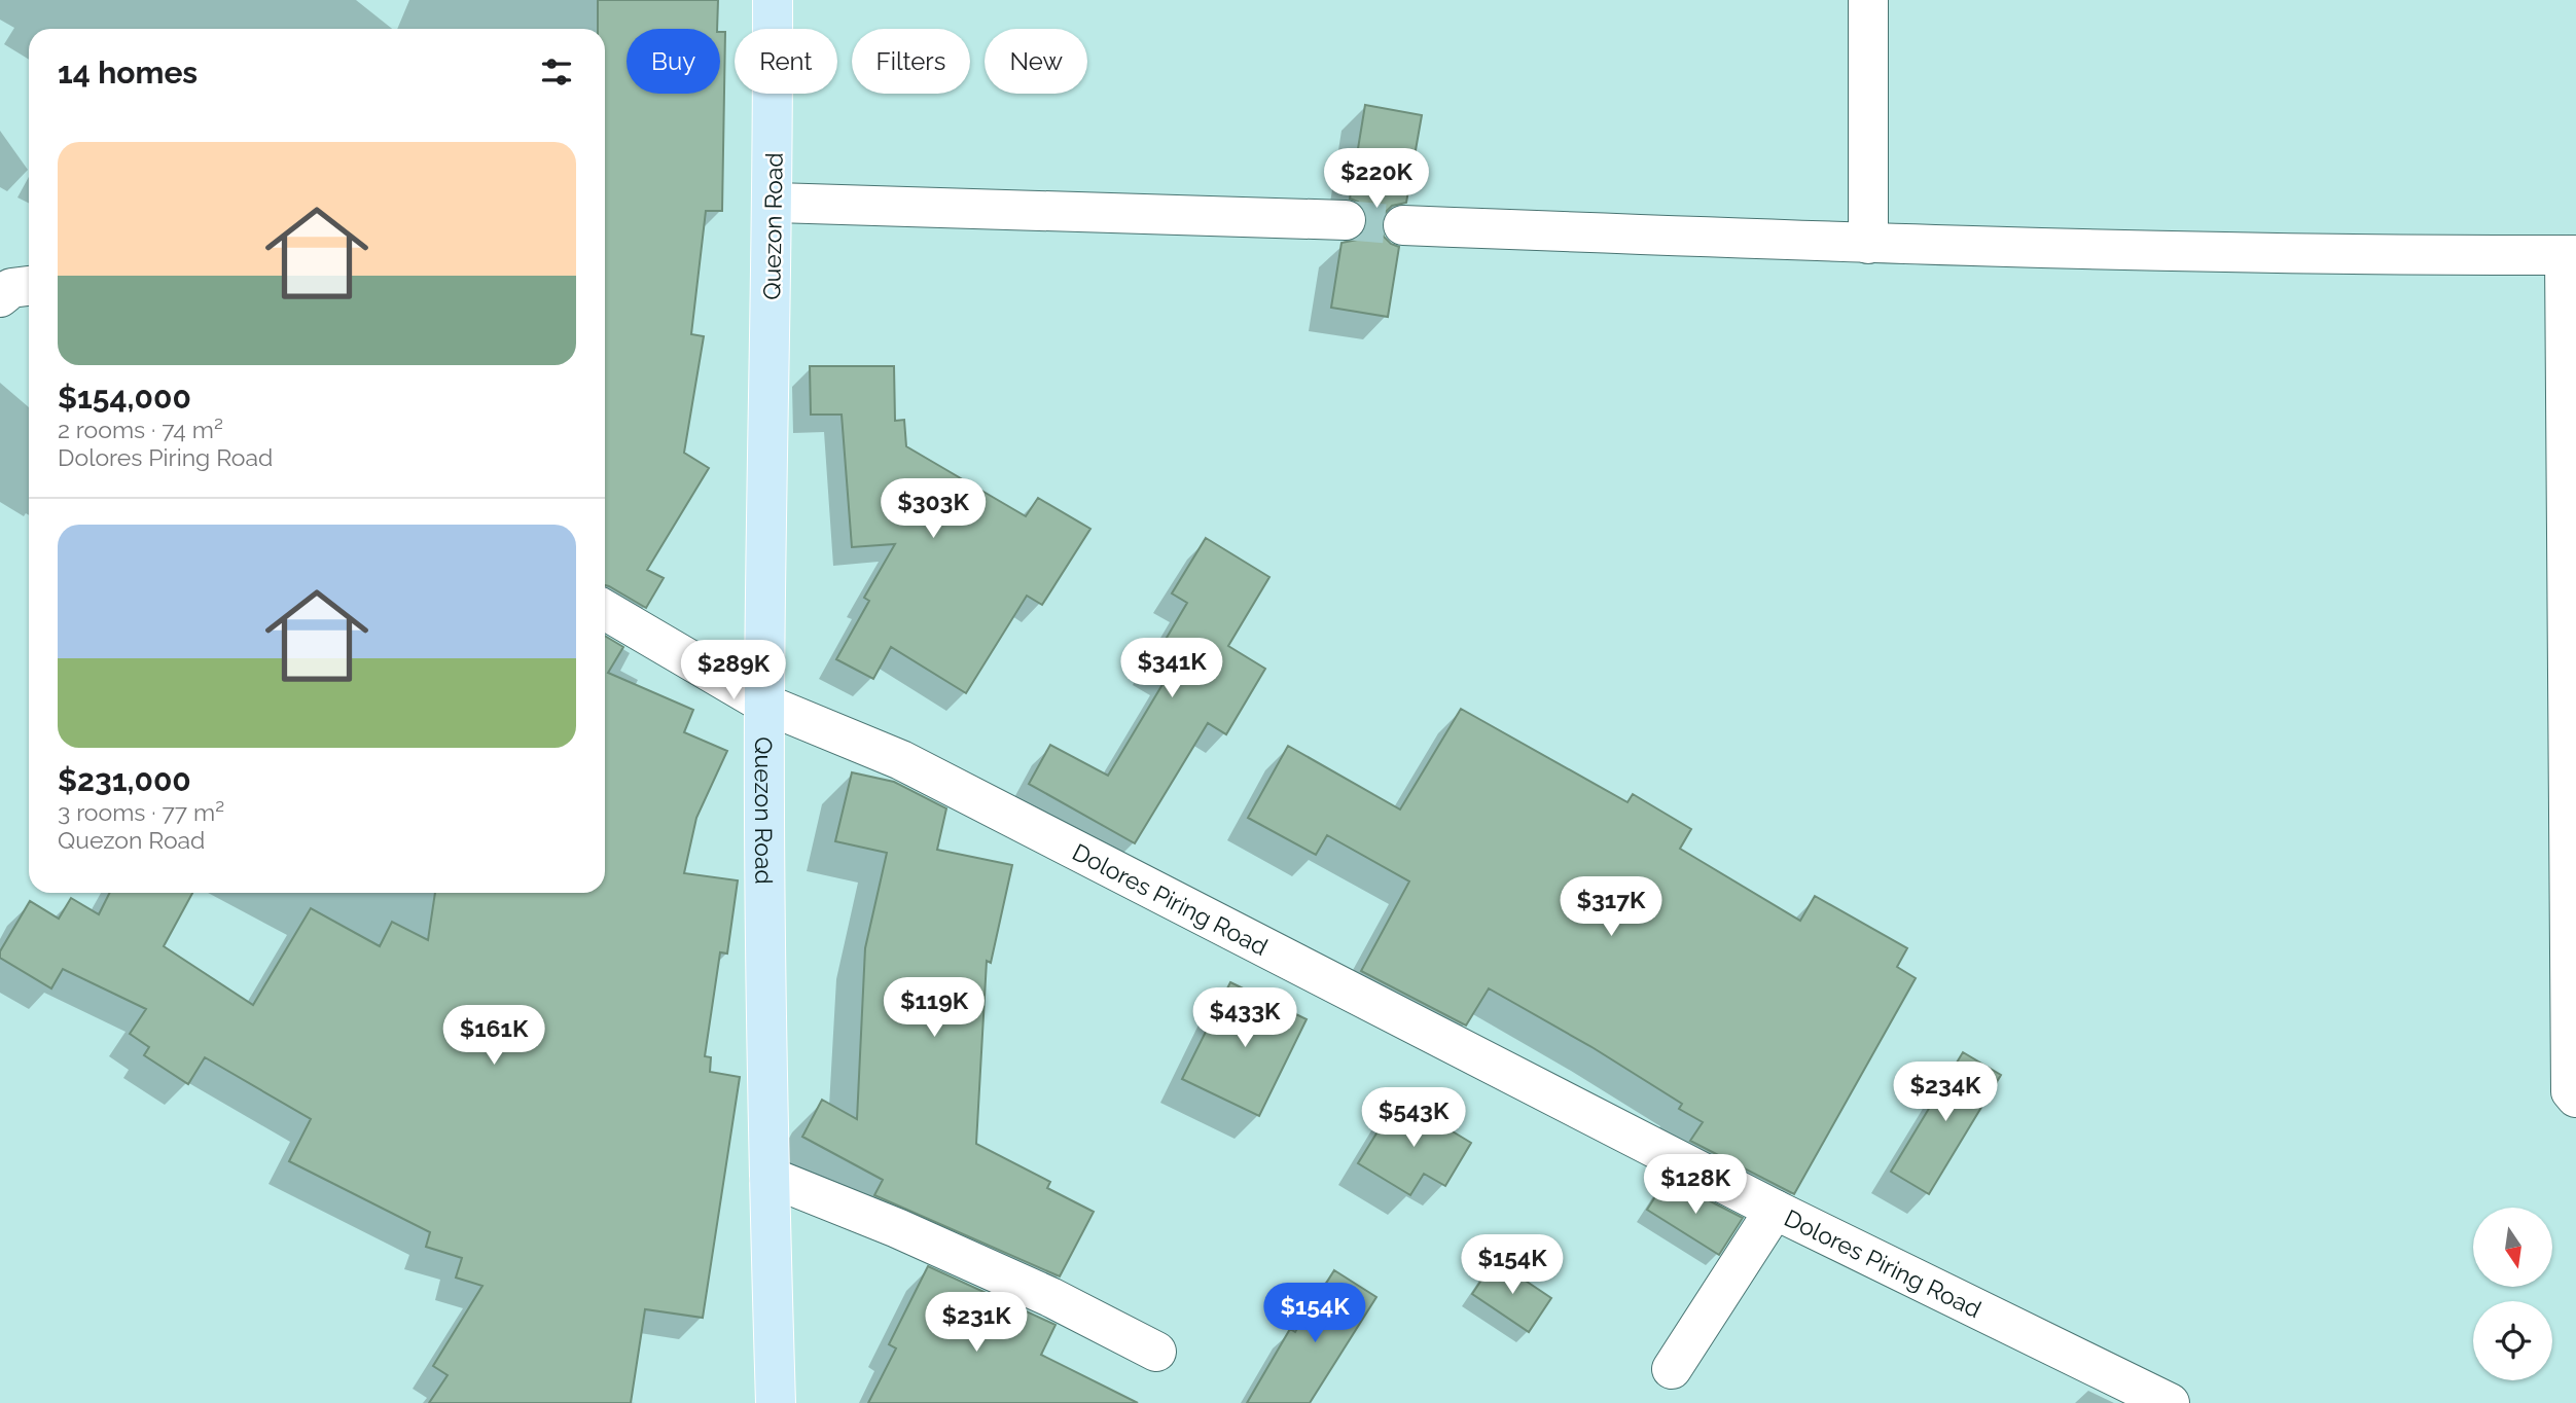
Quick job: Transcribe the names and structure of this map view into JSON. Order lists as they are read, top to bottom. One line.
{"streets":{"main road":["Quezon Road"],"street":["Dolores Piring Road"]},"crossings":[["Quezon Road","Dolores Piring Road"]],"north":"bottom","page":{"chip":["Buy","Rent","Filters","New"],"heading":"14 homes","list":[{"name":"$154,000","note":"2 rooms · 74 m² · Dolores Piring Road"},{"name":"$231,000","note":"3 rooms · 77 m² · Quezon Road"}],"price":["$220K","$303K","$341K","$289K","$317K","$119K","$433K","$161K","$234K","$543K","$128K","$154K","$154K","$231K"]}}
